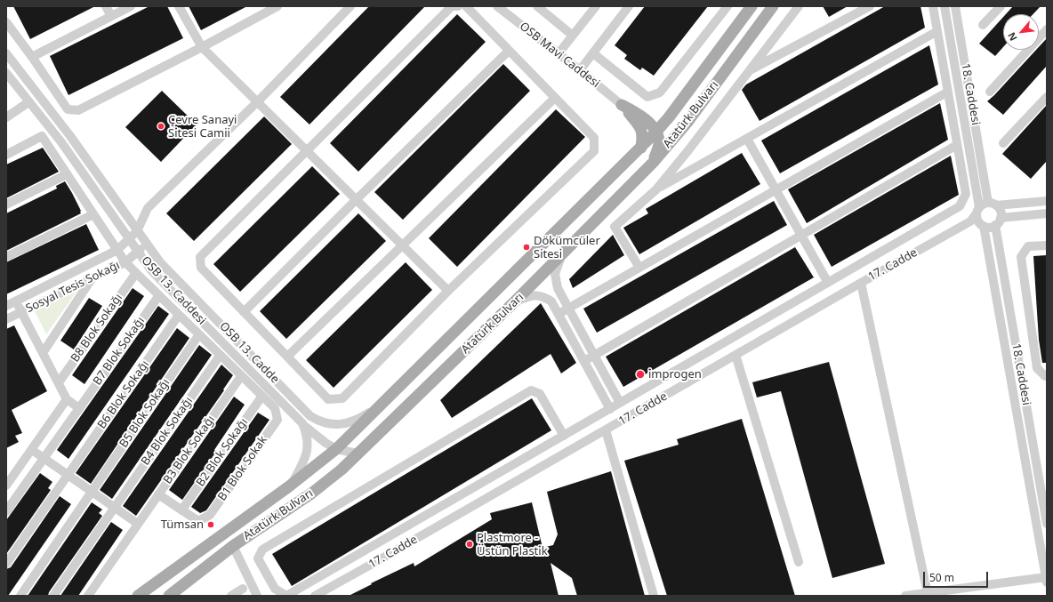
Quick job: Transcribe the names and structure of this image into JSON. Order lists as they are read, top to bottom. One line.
{"streets":{"main road":["Atatürk Bulvarı"],"street":["OSB Mavi Caddesi","18. Caddesi","17. Cadde","Sosyal Tesis Sokağı","OSB 13. Caddesi","B8 Blok Sokağı","B7 Blok Sokağı","OSB 13. Cadde","B6 Blok Sokağı","B5 Blok Sokağı","B4 Blok Sokağı","B3 Blok Sokağı","B2 Blok Sokağı","B1 Blok Sokak"]},"crossings":[["Atatürk Bulvarı","OSB 13. Caddesi"],["Atatürk Bulvarı","OSB 13. Cadde"],["Sosyal Tesis Sokağı","OSB 13. Caddesi"],["Sosyal Tesis Sokağı","OSB 13. Cadde"],["B2 Blok Sokağı","B1 Blok Sokak"]],"places":["Çevre Sanayi Sitesi Camii","Dökümcüler Sitesi","improgen","Tümsan","Plastmore - Üstün Plastik"],"scale_bar":"50 m","north":"bottom left"}
